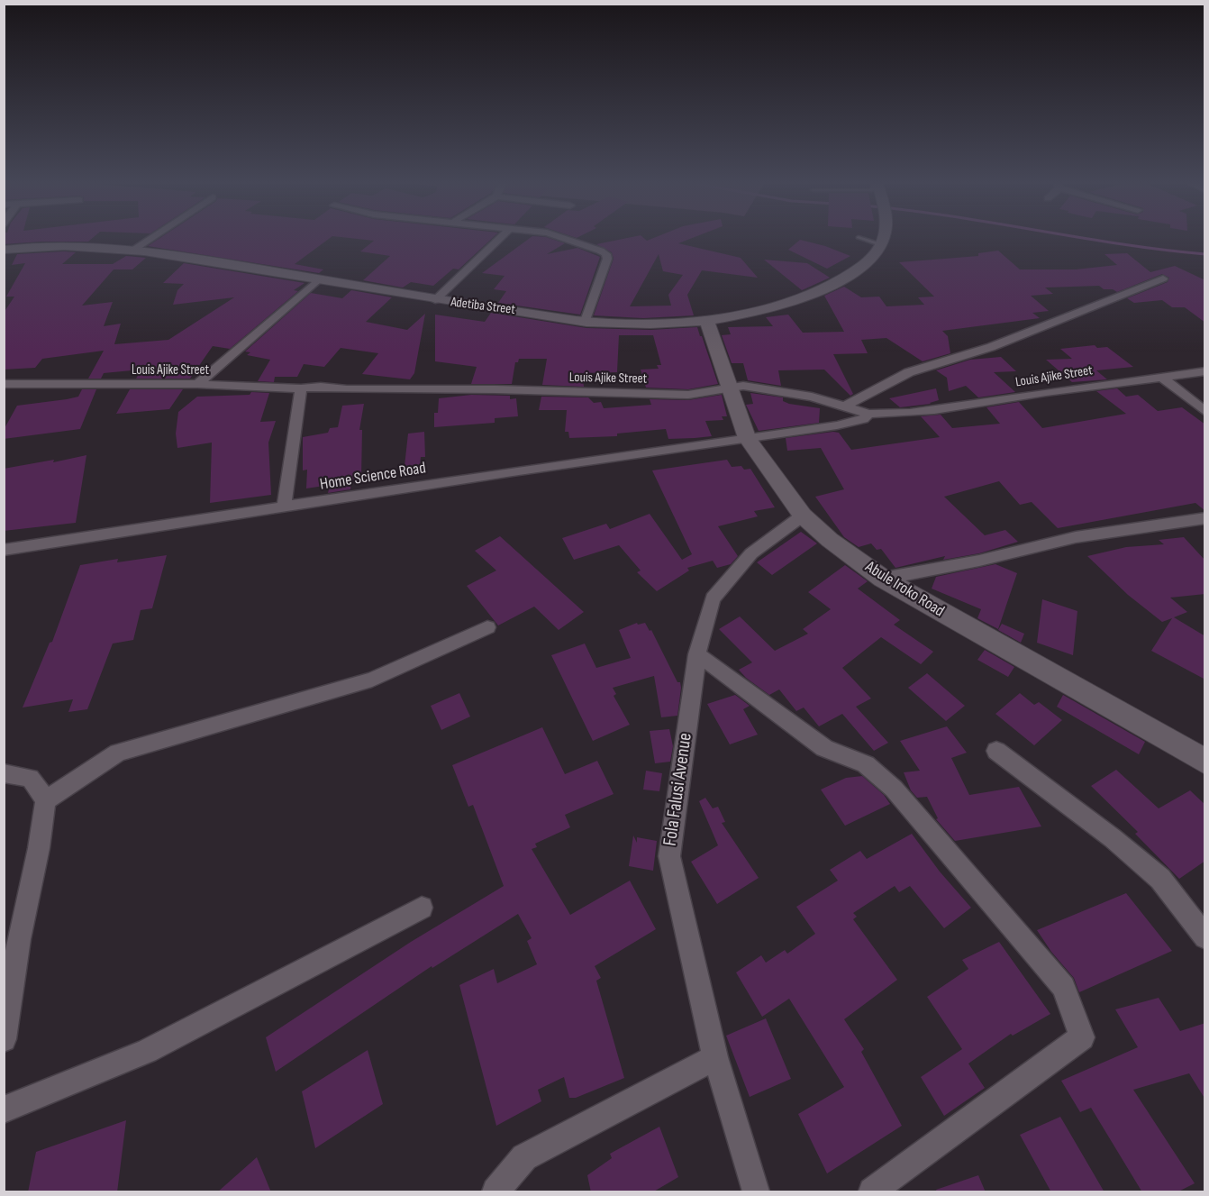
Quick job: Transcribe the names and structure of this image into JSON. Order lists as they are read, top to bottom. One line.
{"streets":{"street":["Adetiba Street","Louis Ajike Street","Home Science Road","Abule Iroko Road","Fola Falusi Avenue"]},"crossings":[["Adetiba Street","Abule Iroko Road"],["Louis Ajike Street","Home Science Road"],["Louis Ajike Street","Abule Iroko Road"],["Home Science Road","Abule Iroko Road"],["Abule Iroko Road","Fola Falusi Avenue"]]}
